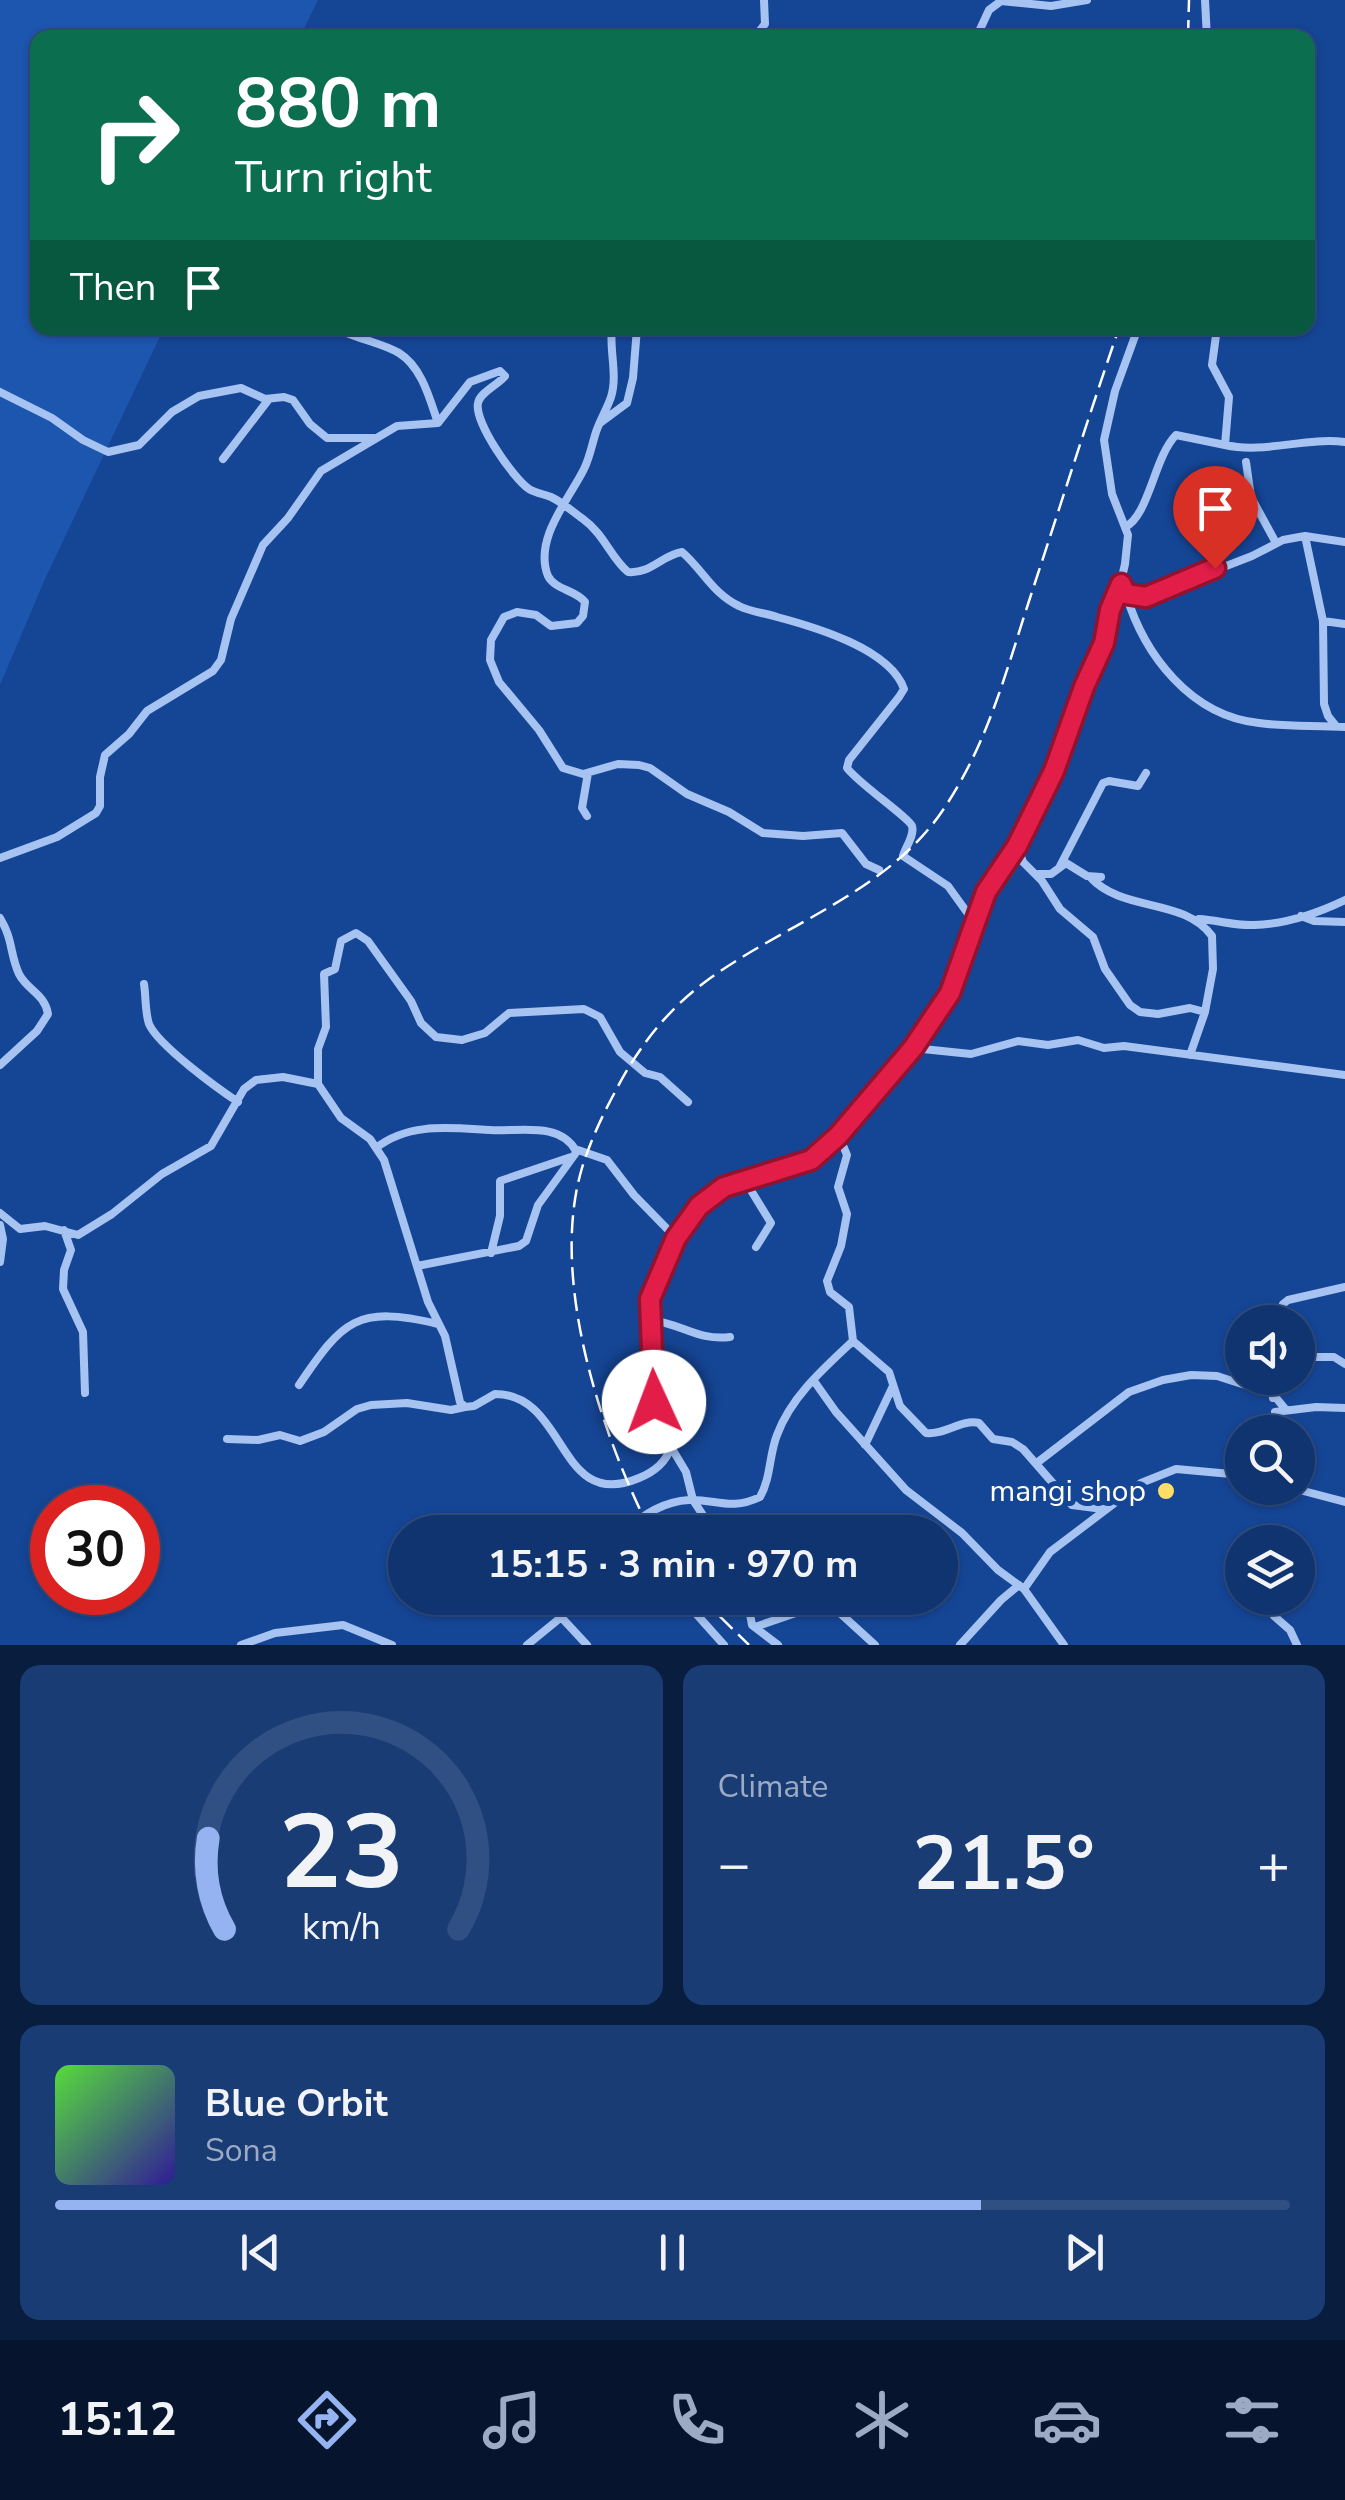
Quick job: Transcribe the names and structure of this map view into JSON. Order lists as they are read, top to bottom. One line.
{"places":["mangi shop"],"page":{"turn":["880 m","Turn right"],"then":"Then","limit":"30","trip":"15:15 · 3 min · 970 m","tile":"Climate","heat":["−","21.5°","+"],"song":["Blue Orbit","Sona"],"tabs":"15:12","gauge":["23","km/h"]}}
